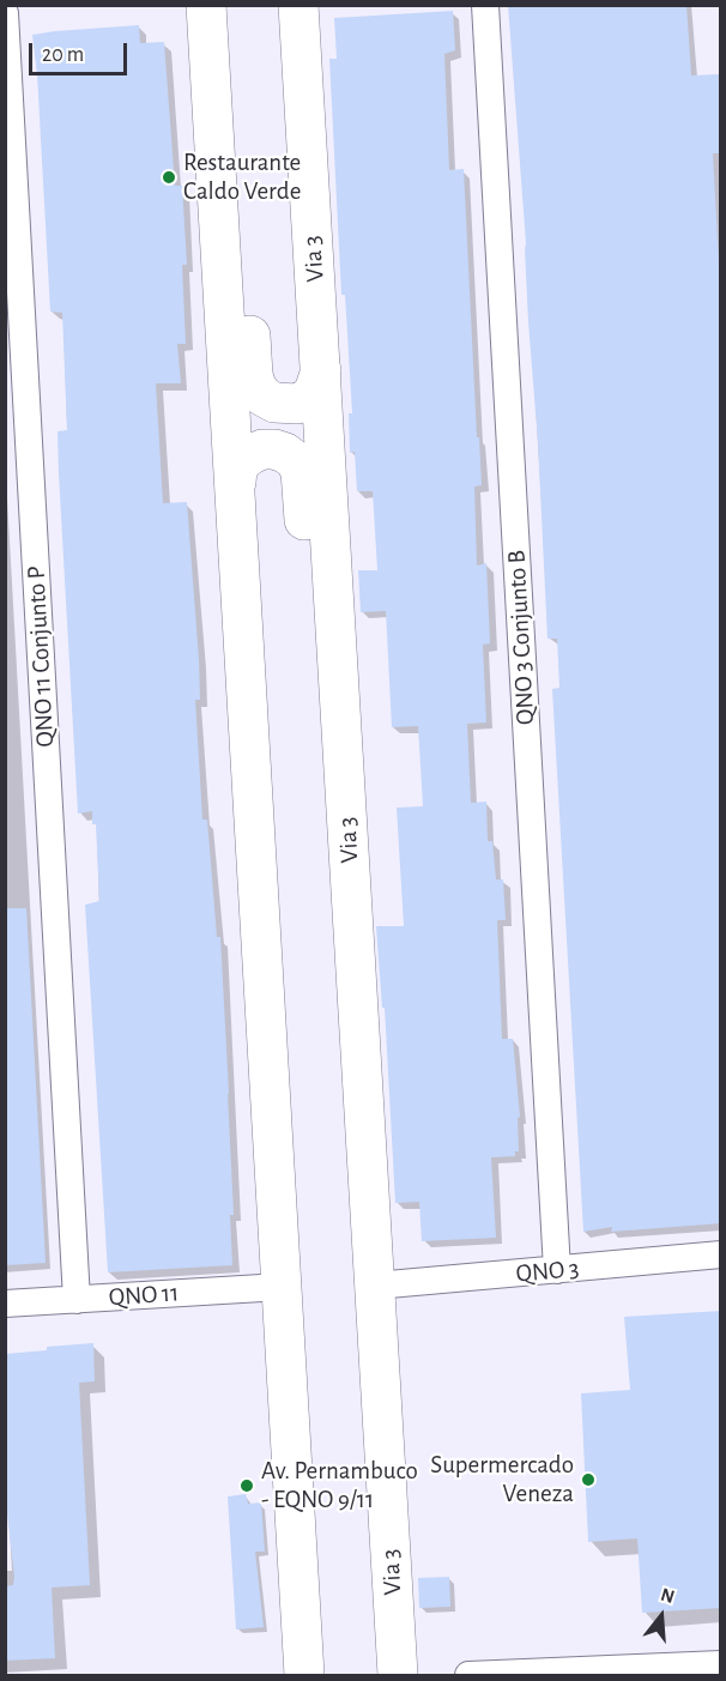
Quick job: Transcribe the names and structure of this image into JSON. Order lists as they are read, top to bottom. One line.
{"streets":{"main road":["Via 3"],"street":["QNO 3 Conjunto B","QNO 11 Conjunto P","QNO 3","QNO 11"]},"crossings":[["Via 3","QNO 3"],["QNO 3 Conjunto B","QNO 3"],["QNO 11 Conjunto P","QNO 11"]],"places":["Restaurante Caldo Verde","Supermercado Veneza","Av. Pernambuco - EQNO 9/11"],"scale_bar":"20 m","north":"top"}
